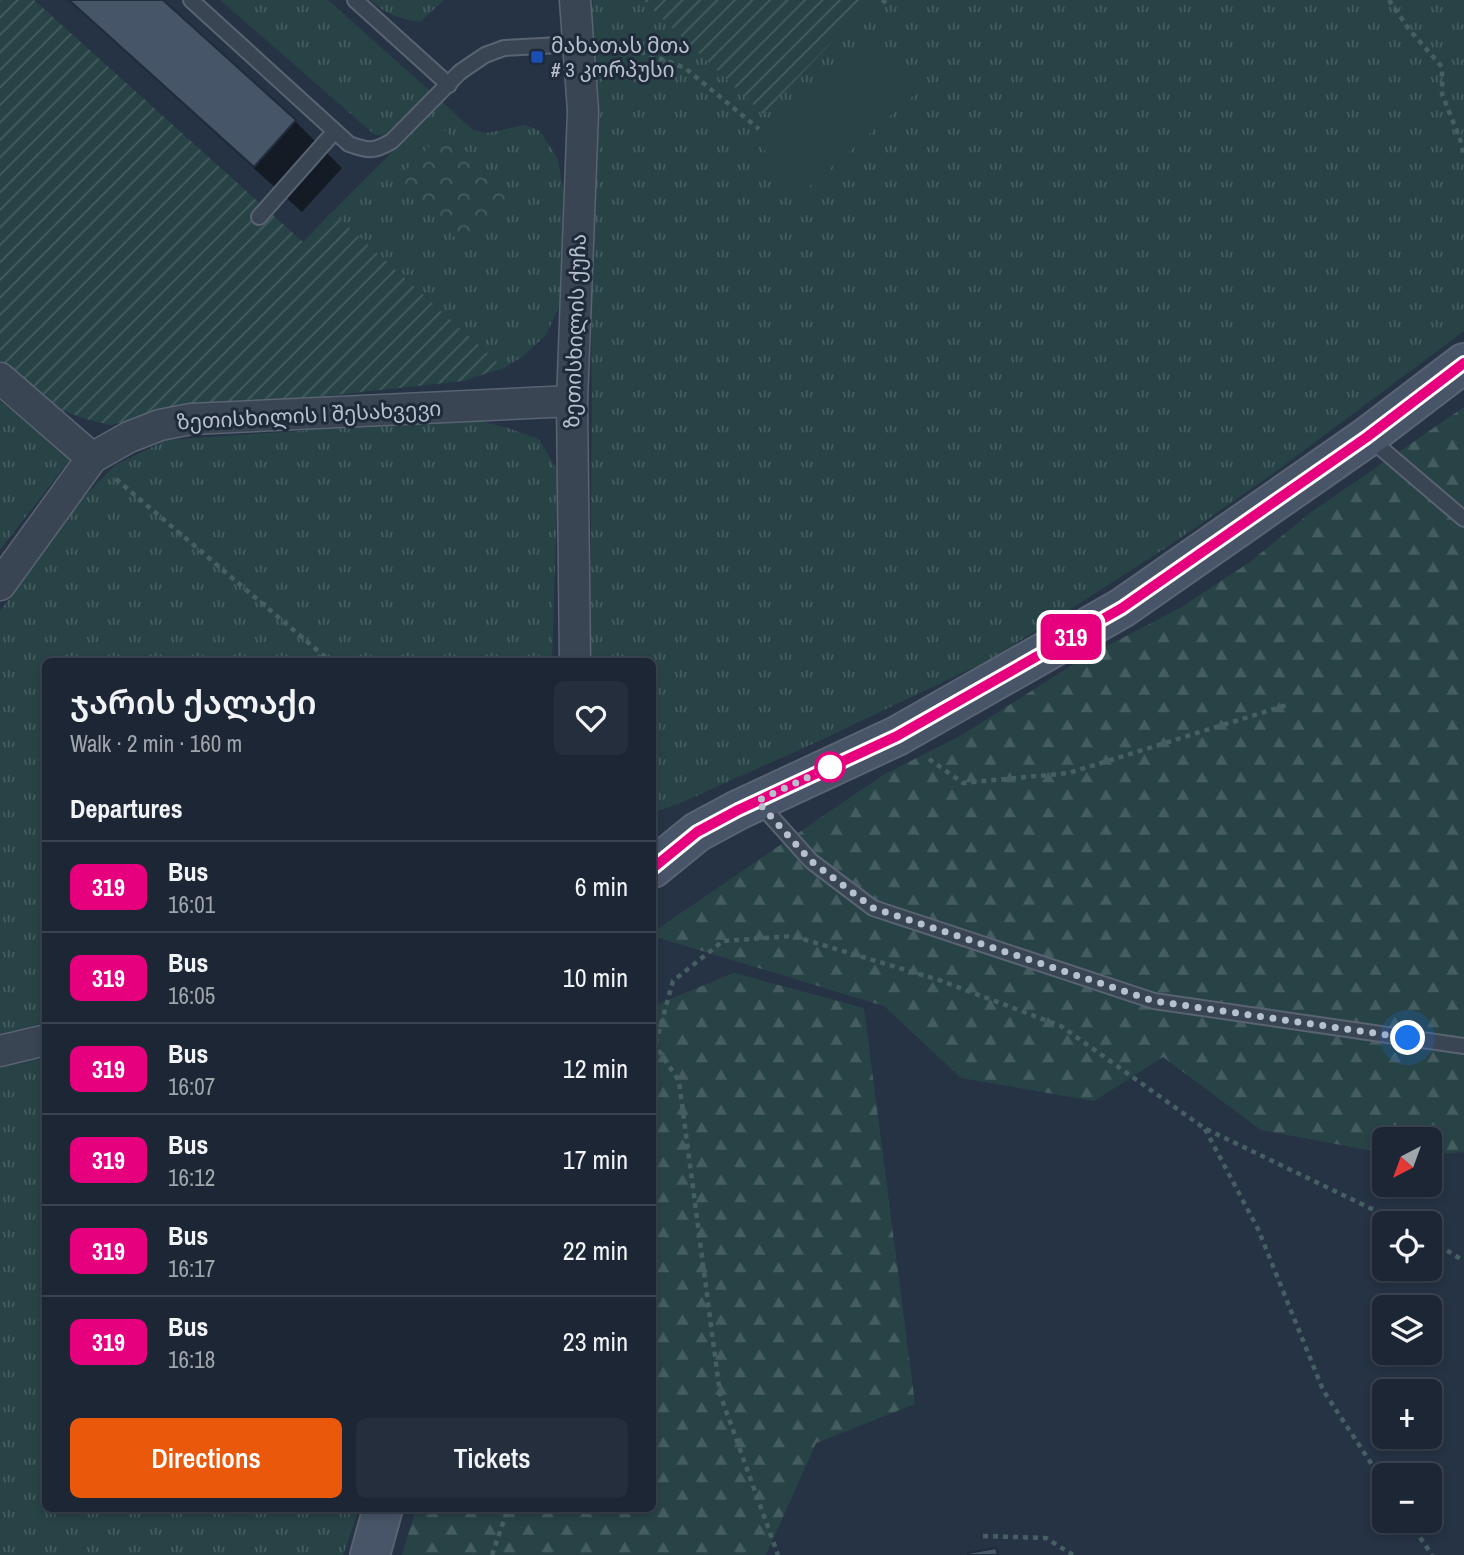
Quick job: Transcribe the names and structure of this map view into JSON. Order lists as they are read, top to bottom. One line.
{"streets":{"street":["ზეთისხილის ქუჩა","ზეთისხილის I შესახვევი"]},"crossings":[["ზეთისხილის ქუჩა","ზეთისხილის I შესახვევი"]],"places":{"transit":["მახათას მთა # 3 კორპუსი"]},"lines":["bus line 319"],"north":"bottom left","page":{"on_map":"319","heading":[["ჯარის ქალაქი","Walk · 2 min · 160 m"],"Departures"],"list":[{"mark":"319","name":"Bus","note":"16:01","value":"6 min"},{"mark":"319","name":"Bus","note":"16:05","value":"10 min"},{"mark":"319","name":"Bus","note":"16:07","value":"12 min"},{"mark":"319","name":"Bus","note":"16:12","value":"17 min"},{"mark":"319","name":"Bus","note":"16:17","value":"22 min"},{"mark":"319","name":"Bus","note":"16:18","value":"23 min"}],"map_buttons":["+","−"],"buttons":["Directions","Tickets"]}}
